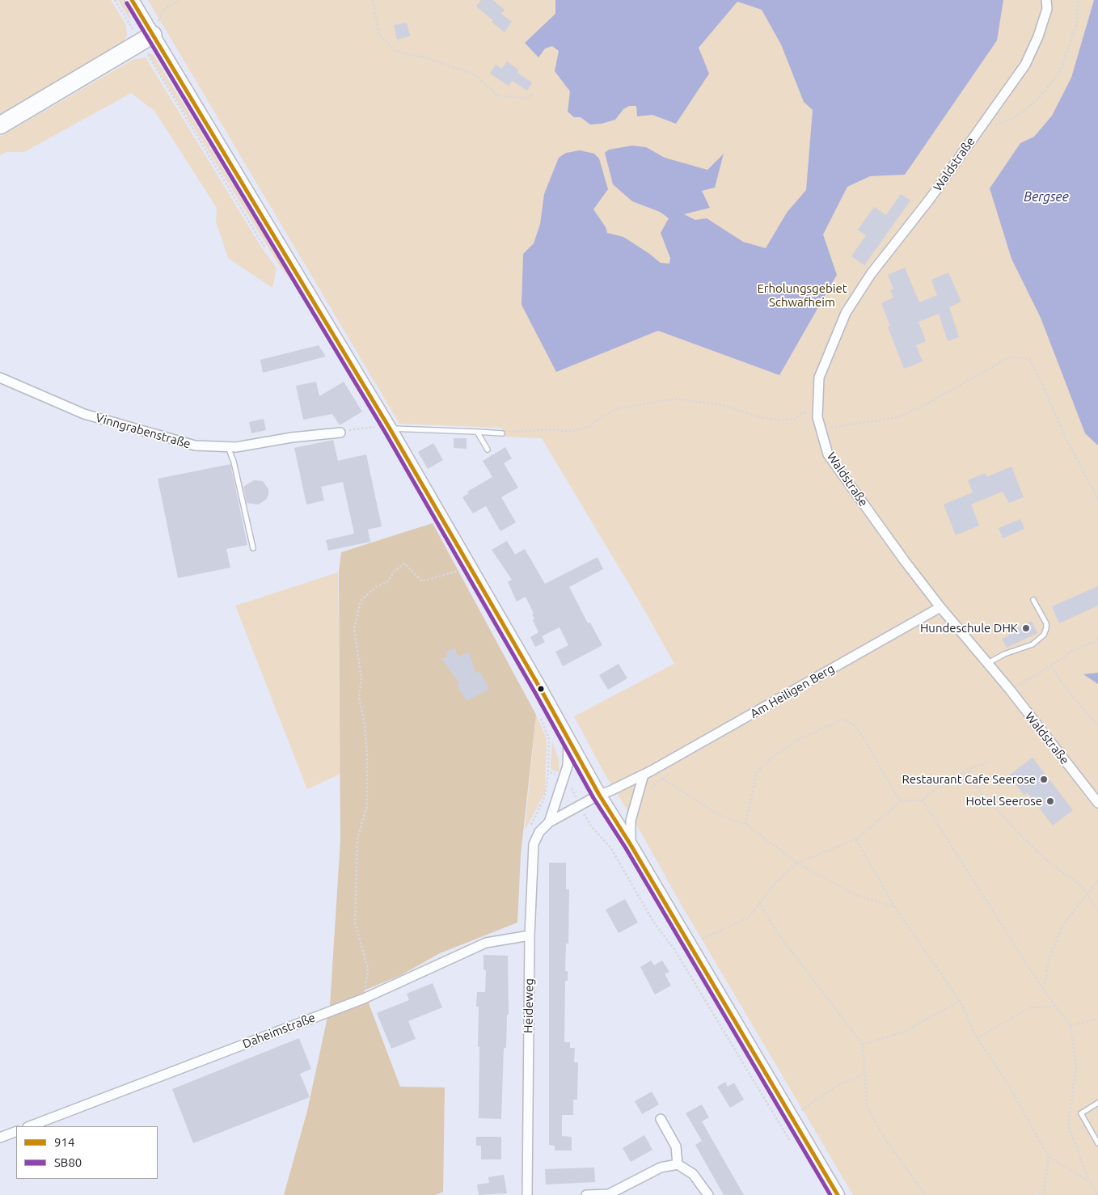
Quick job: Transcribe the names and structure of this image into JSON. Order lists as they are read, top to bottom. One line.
{"streets":{"street":["Waldstraße","Vinngrabenstraße","Am Heiligen Berg","Heideweg","Daheimstraße"]},"crossings":[["Waldstraße","Am Heiligen Berg"],["Am Heiligen Berg","Heideweg"],["Heideweg","Daheimstraße"]],"water":["Bergsee"],"parks":["Erholungsgebiet Schwafheim"],"places":["Hundeschule DHK","Restaurant Cafe Seerose","Hotel Seerose"],"lines":["transit line 914","transit line SB80"],"legend":["914","SB80"]}
